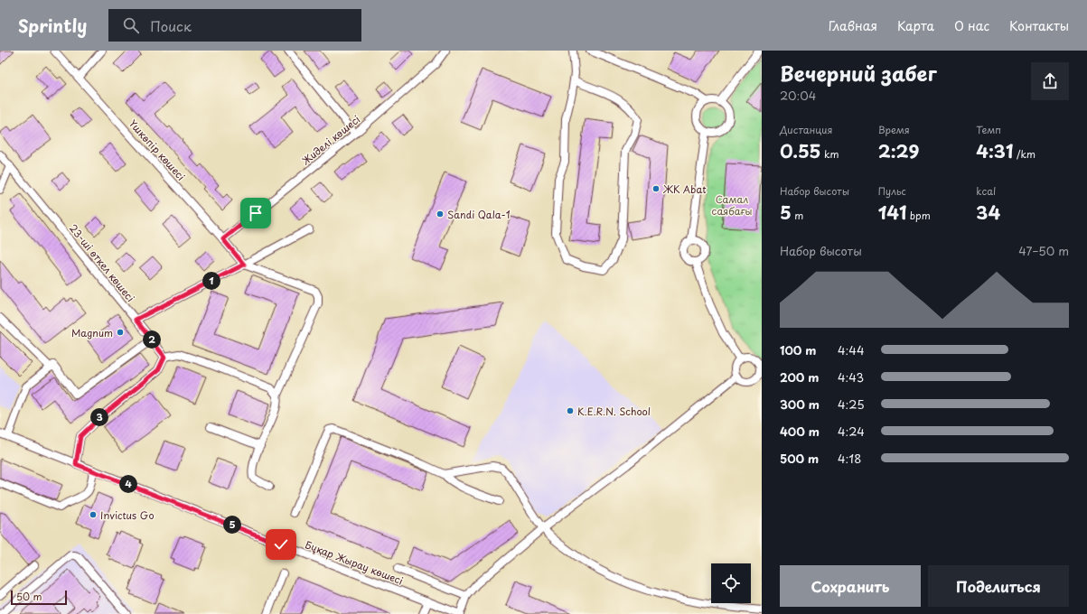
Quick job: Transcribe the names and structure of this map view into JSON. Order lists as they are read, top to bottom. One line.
{"streets":{"street":["Жиделі көшесі","Үшкөпір көшесі","23-ші өткел көшесі","Бұқар Жырау көшесі"]},"crossings":[["Жиделі көшесі","Үшкөпір көшесі"]],"parks":["Самал саябағы"],"places":["ЖК Abat","Sandi Qala-1","Magnum","K.E.R.N. School","Invictus Go"],"scale_bar":"50 m","page":{"header":"Sprintly","search":"Поиск","nav":["Главная","Карта","О нас","Контакты"],"heading":["Вечерний забег","20:04"],"stats":[["Дистанция","0.55 km"],["Время","2:29"],["Темп","4:31 /km"],["Набор высоты","5 m"],["Пульс","141 bpm"],["kcal","34"]],"chart":["Набор высоты","47–50 m"],"pins":["1","2","3","4","5"],"list":[{"name":"100 m","note":"4:44"},{"name":"200 m","note":"4:43"},{"name":"300 m","note":"4:25"},{"name":"400 m","note":"4:24"},{"name":"500 m","note":"4:18"}],"buttons":["Сохранить","Поделиться"],"scale":"50 m"}}
